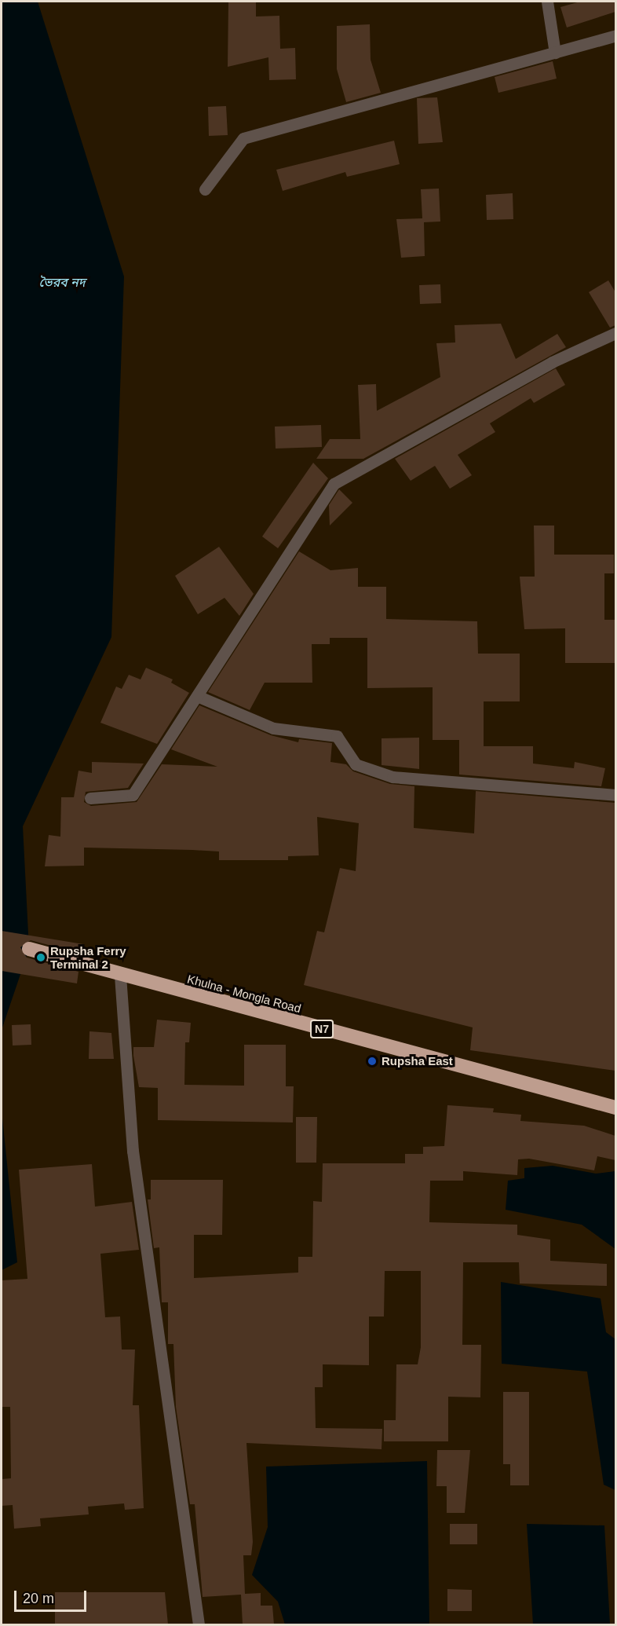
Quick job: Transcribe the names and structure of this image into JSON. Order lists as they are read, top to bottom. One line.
{"streets":{"highway":["Khulna - Mongla Road","N7"]},"water":["ভৈরব নদ"],"places":["Rupsha Ferry Terminal 2","Rupsha East"],"scale_bar":"20 m"}
